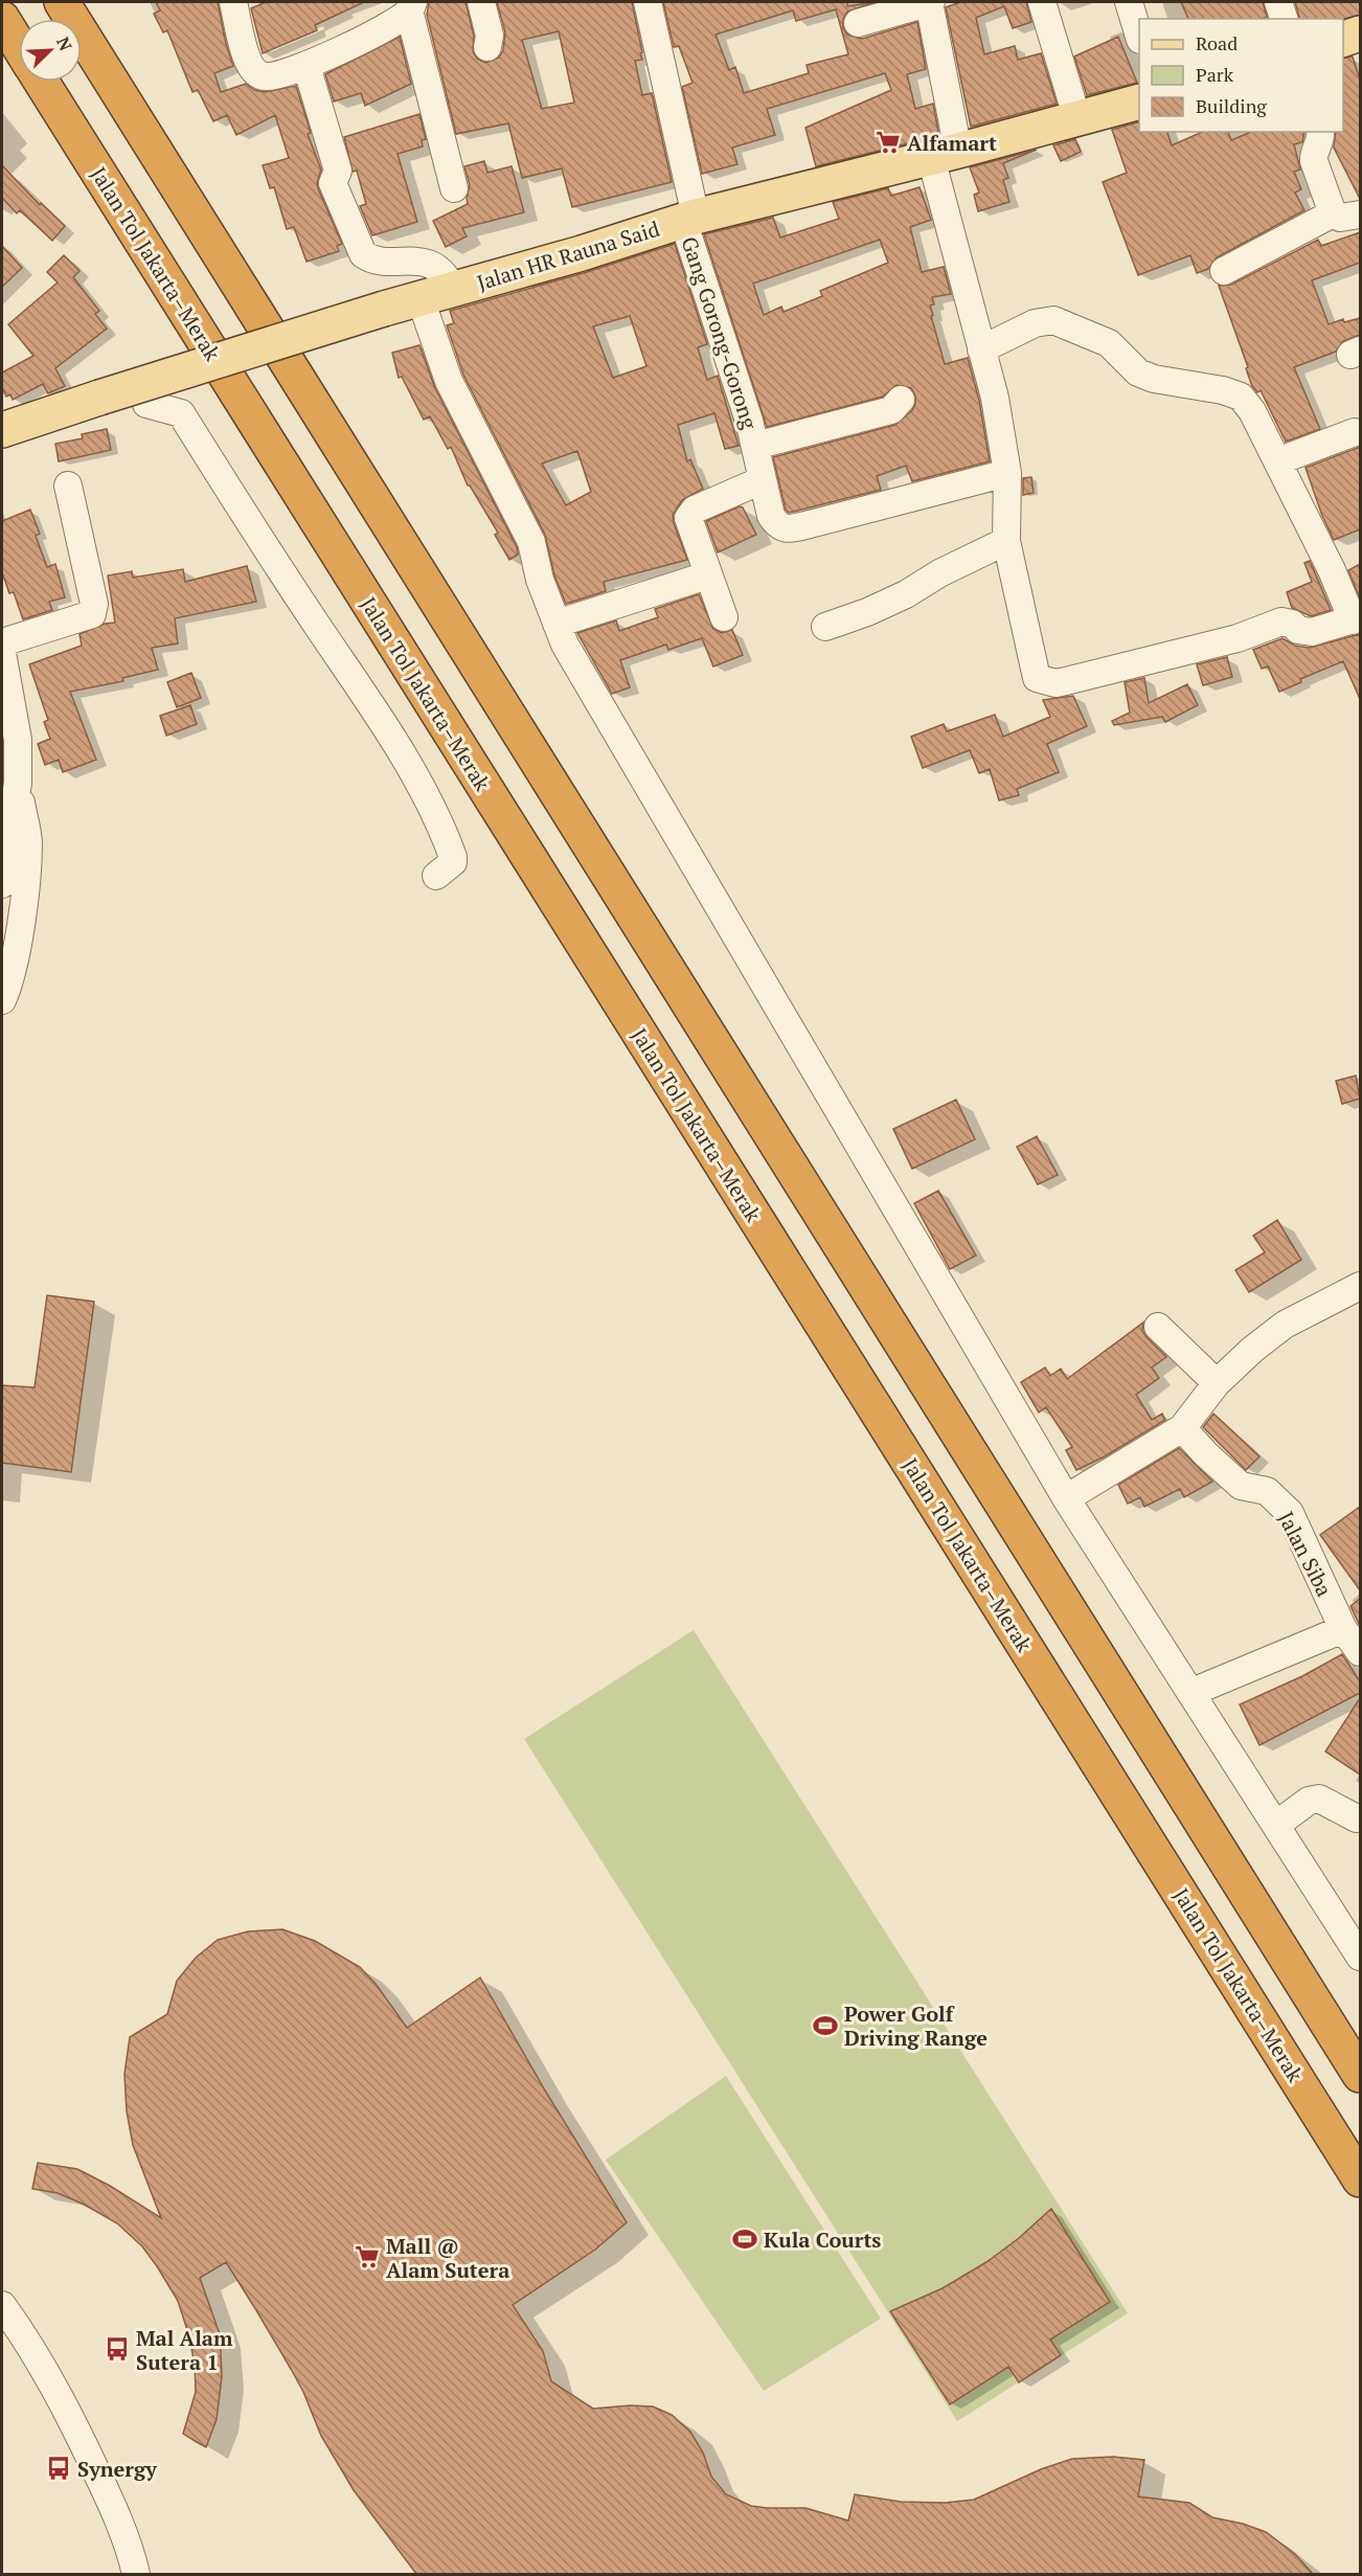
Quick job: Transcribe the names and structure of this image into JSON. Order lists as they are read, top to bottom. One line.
{"streets":{"highway":["Jalan Tol Jakarta–Merak"],"main road":["Jalan HR Rauna Said"],"street":["Gang Gorong-Gorong","Jalan Siba"]},"crossings":[["Jalan HR Rauna Said","Gang Gorong-Gorong"]],"places":{"supermarket":["Alfamart","Mall @ Alam Sutera"],"sports":["Power Golf Driving Range","Kula Courts"],"bus stop":["Mal Alam Sutera 1","Synergy"]},"legend":["Road","Park","Building"],"north":"top right"}
